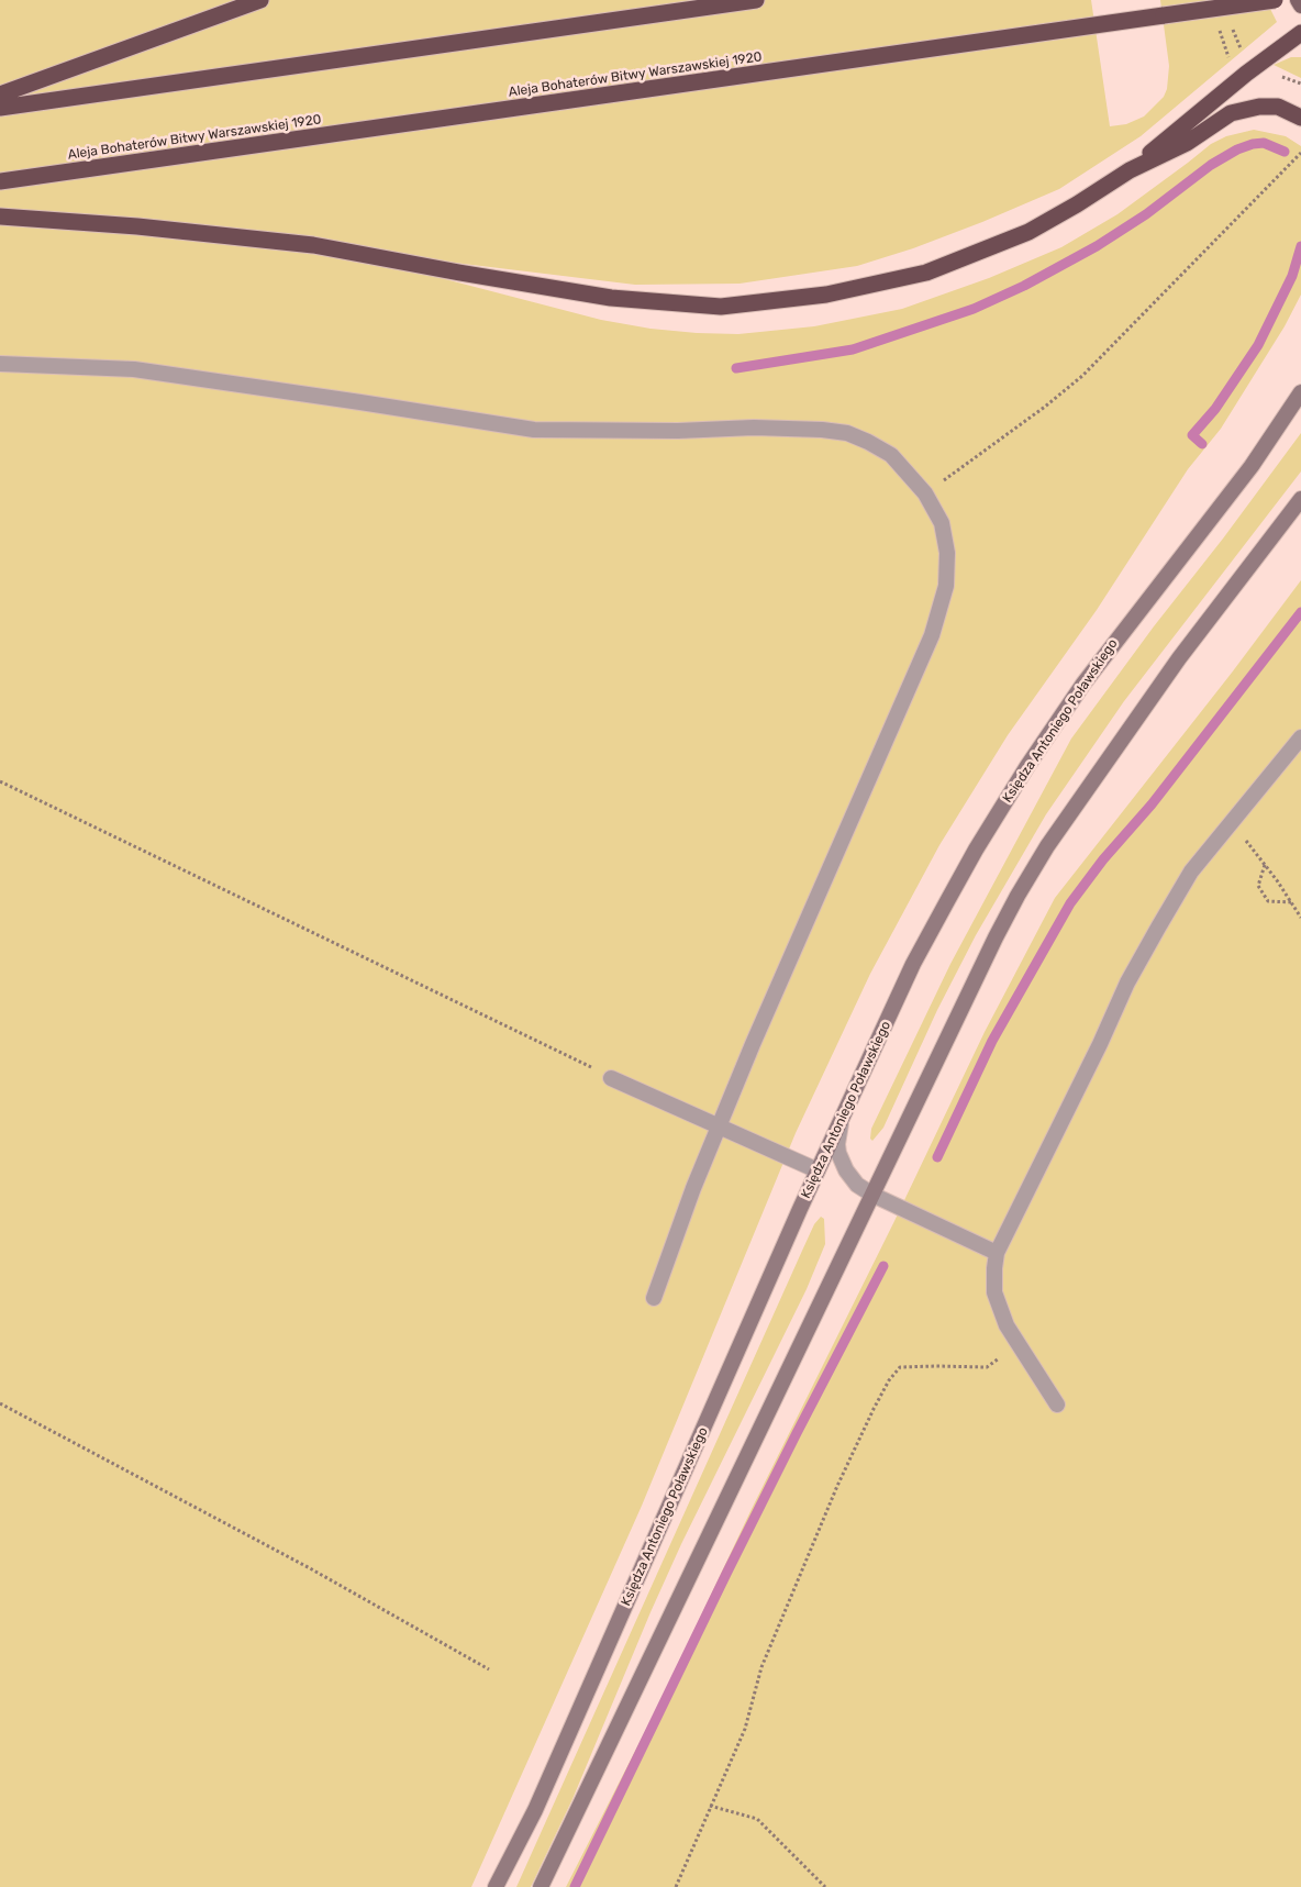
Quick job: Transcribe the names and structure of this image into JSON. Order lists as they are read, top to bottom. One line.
{"streets":{"highway":["Aleja Bohaterów Bitwy Warszawskiej 1920"],"main road":["Księdza Antoniego Poławskiego"]}}
